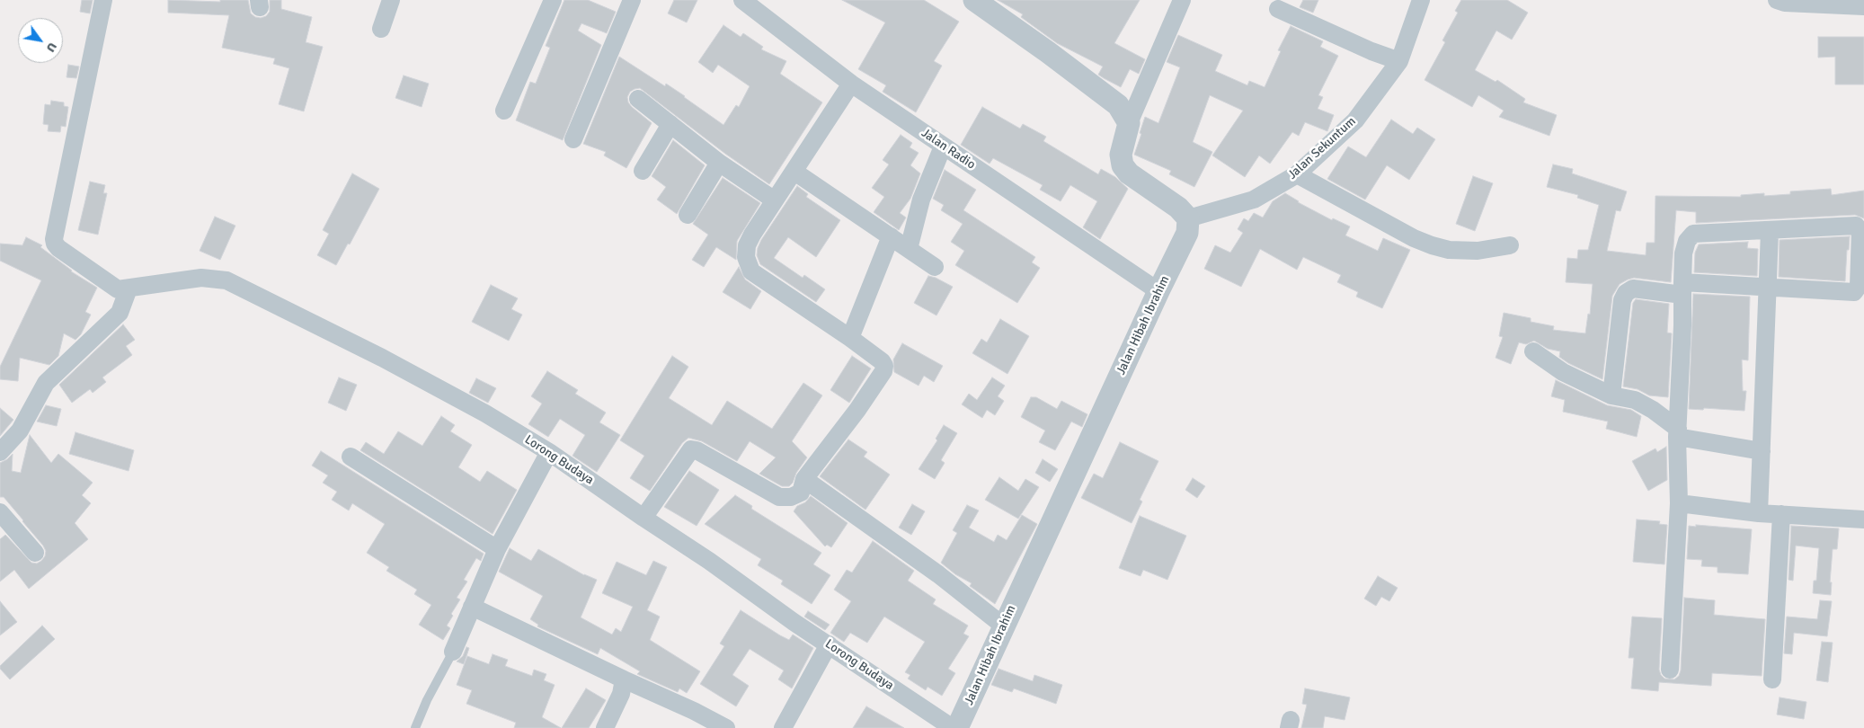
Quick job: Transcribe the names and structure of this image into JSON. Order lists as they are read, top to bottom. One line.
{"streets":{"street":["Jalan Sekuntum","Jalan Radio","Jalan Hibah Ibrahim","Lorong Budaya"]},"crossings":[["Jalan Sekuntum","Jalan Hibah Ibrahim"],["Jalan Radio","Jalan Hibah Ibrahim"]],"north":"bottom right"}
